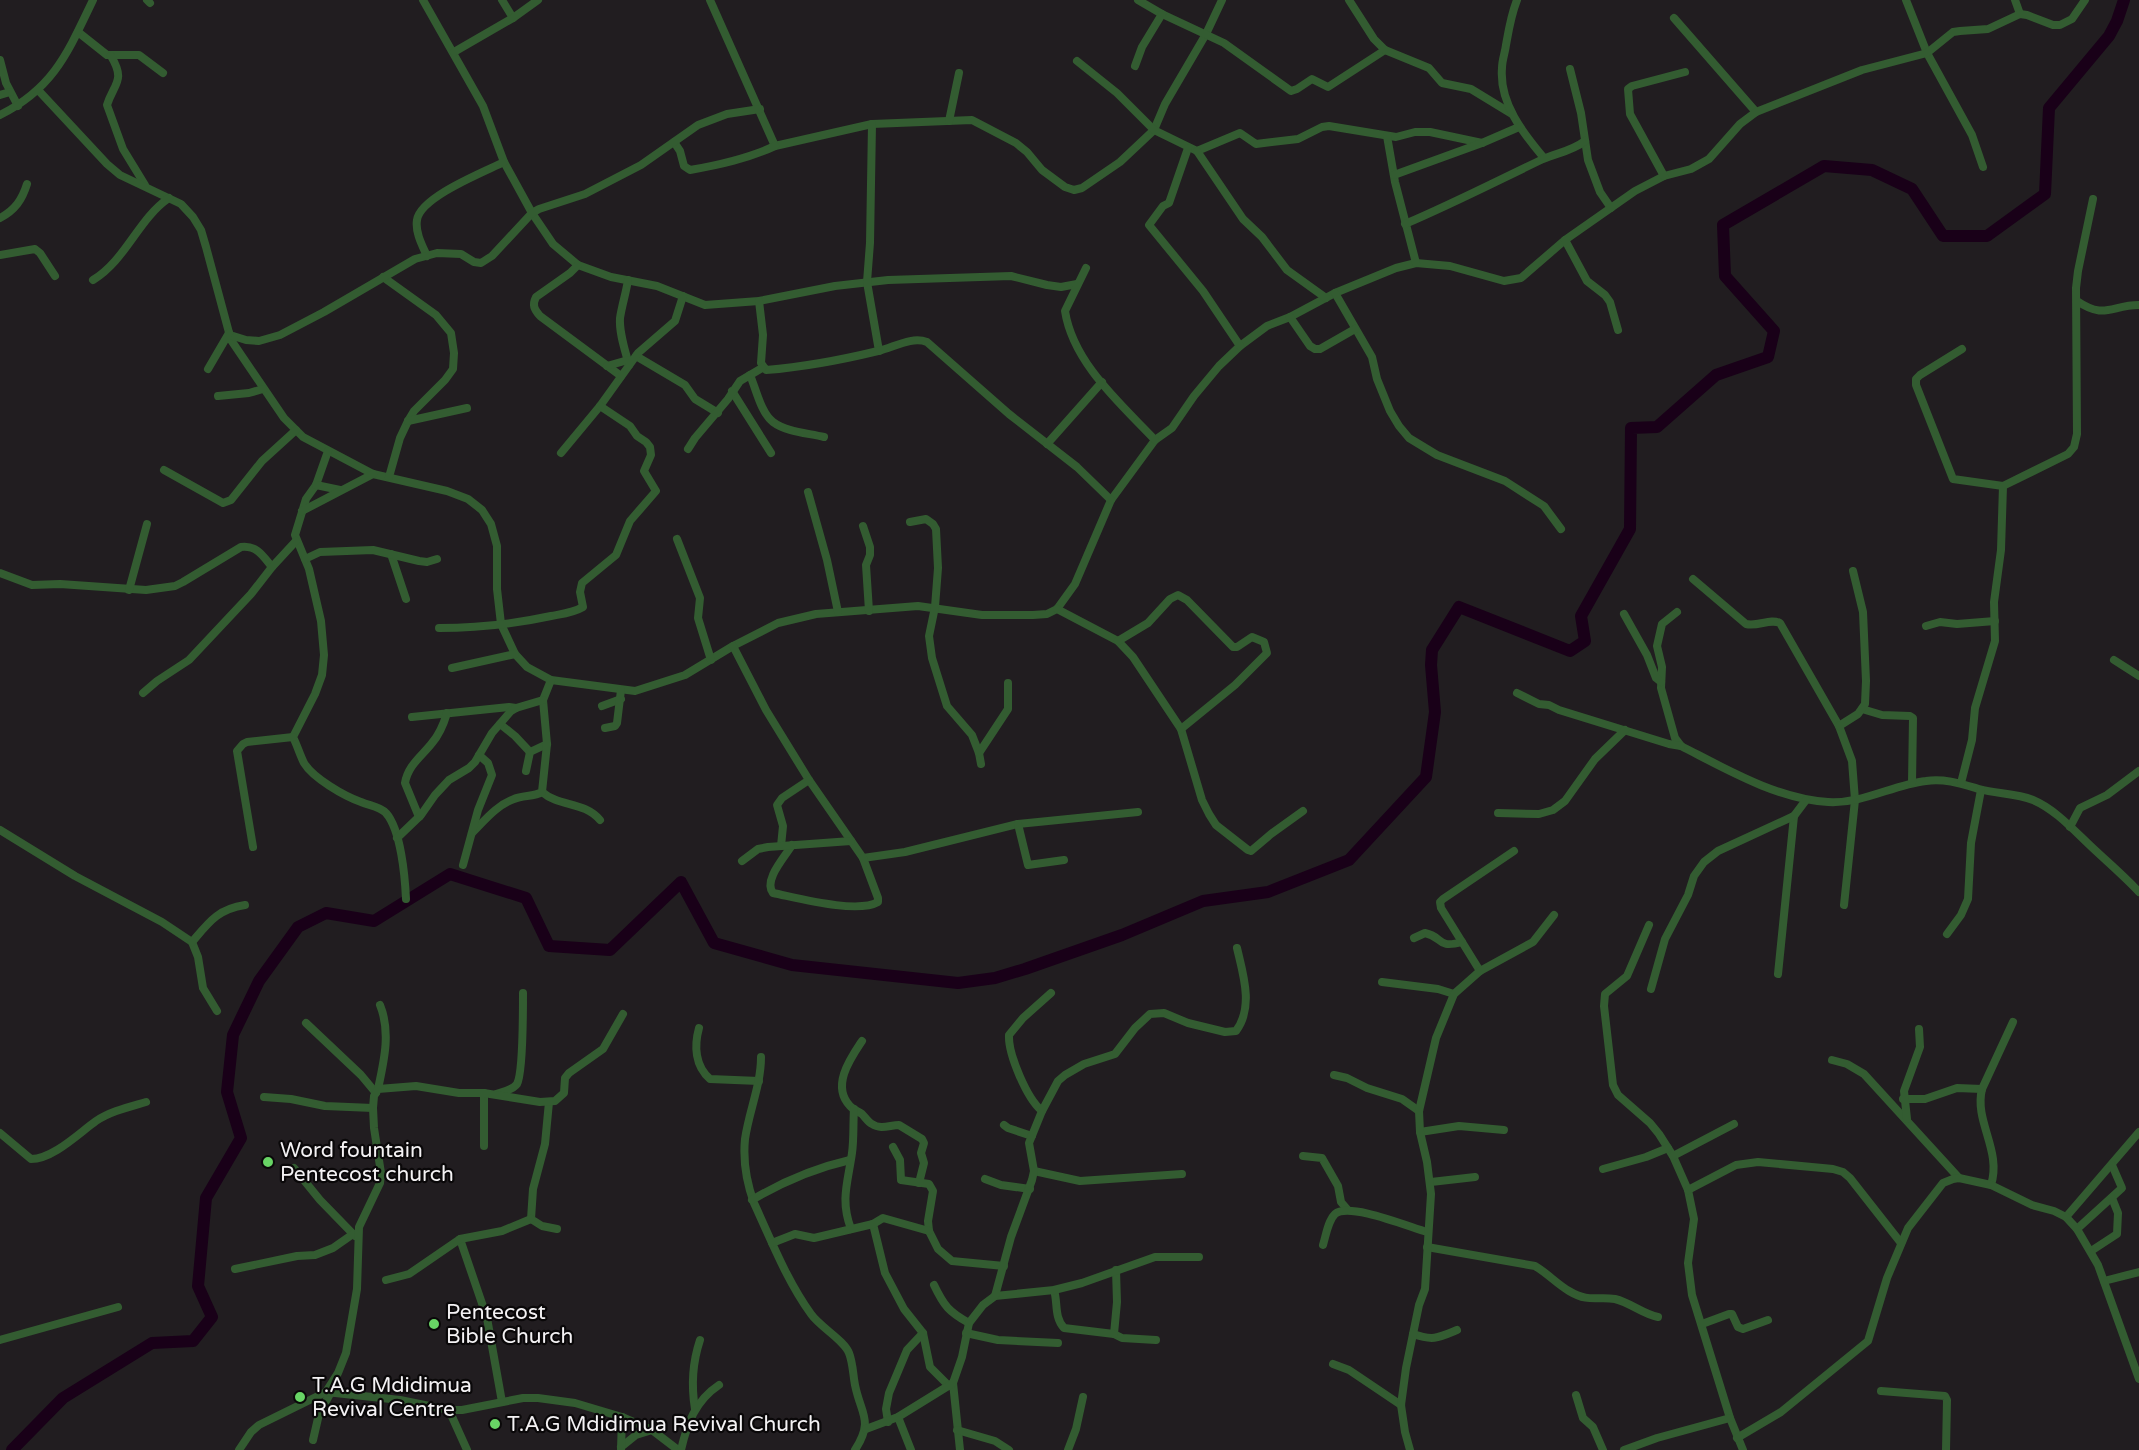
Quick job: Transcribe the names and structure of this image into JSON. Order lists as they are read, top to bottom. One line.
{"places":["Word fountain Pentecost church","Pentecost Bible Church","T.A.G Mdidimua Revival Centre","T.A.G Mdidimua Revival Church"]}
